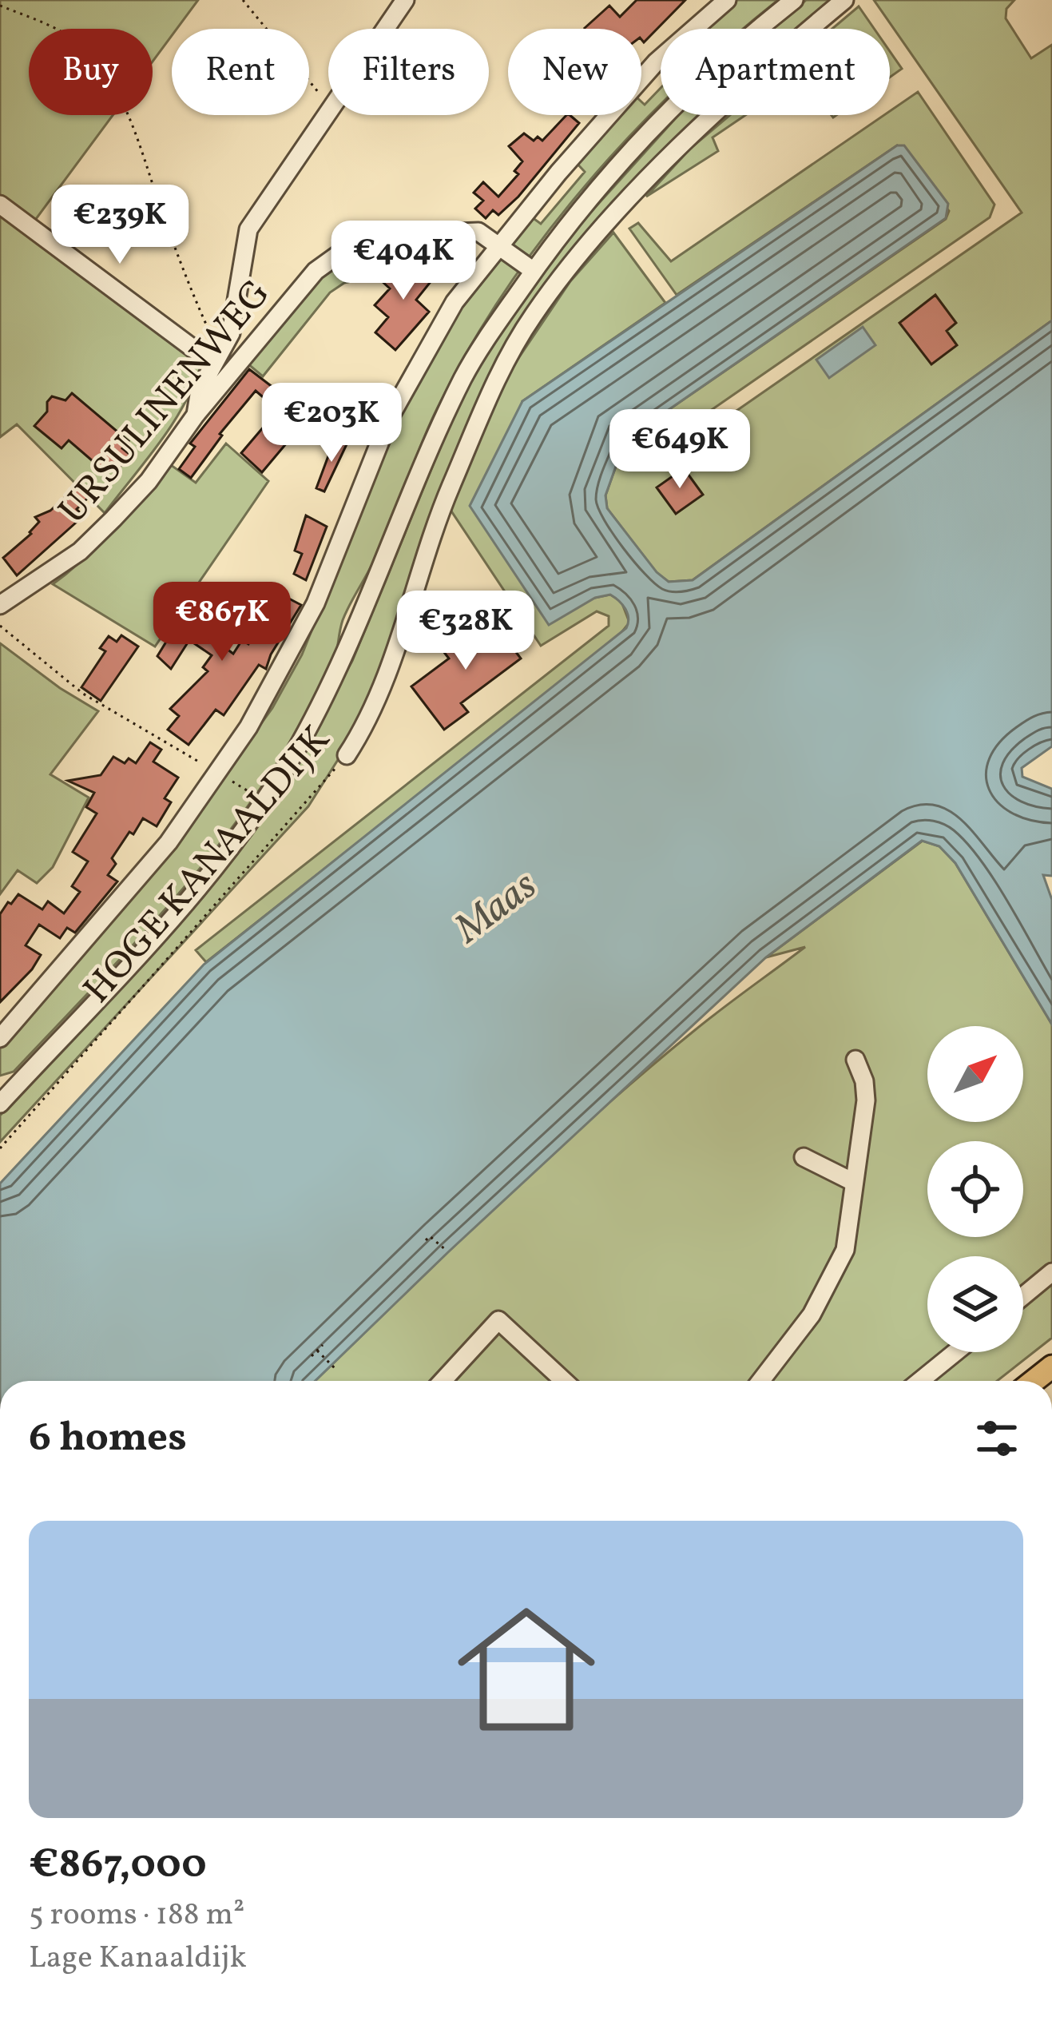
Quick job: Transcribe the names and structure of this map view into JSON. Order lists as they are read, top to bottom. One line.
{"streets":{"street":["URSULINENWEG","HOGE KANAALDIJK"]},"water":["Maas"],"north":"top right","page":{"chip":["Buy","Rent","Filters","New","Apartment"],"price":["€239K","€404K","€203K","€649K","€867K","€328K"],"heading":"6 homes","list":[{"name":"€867,000","note":"5 rooms · 188 m² · Lage Kanaaldijk"}]}}
